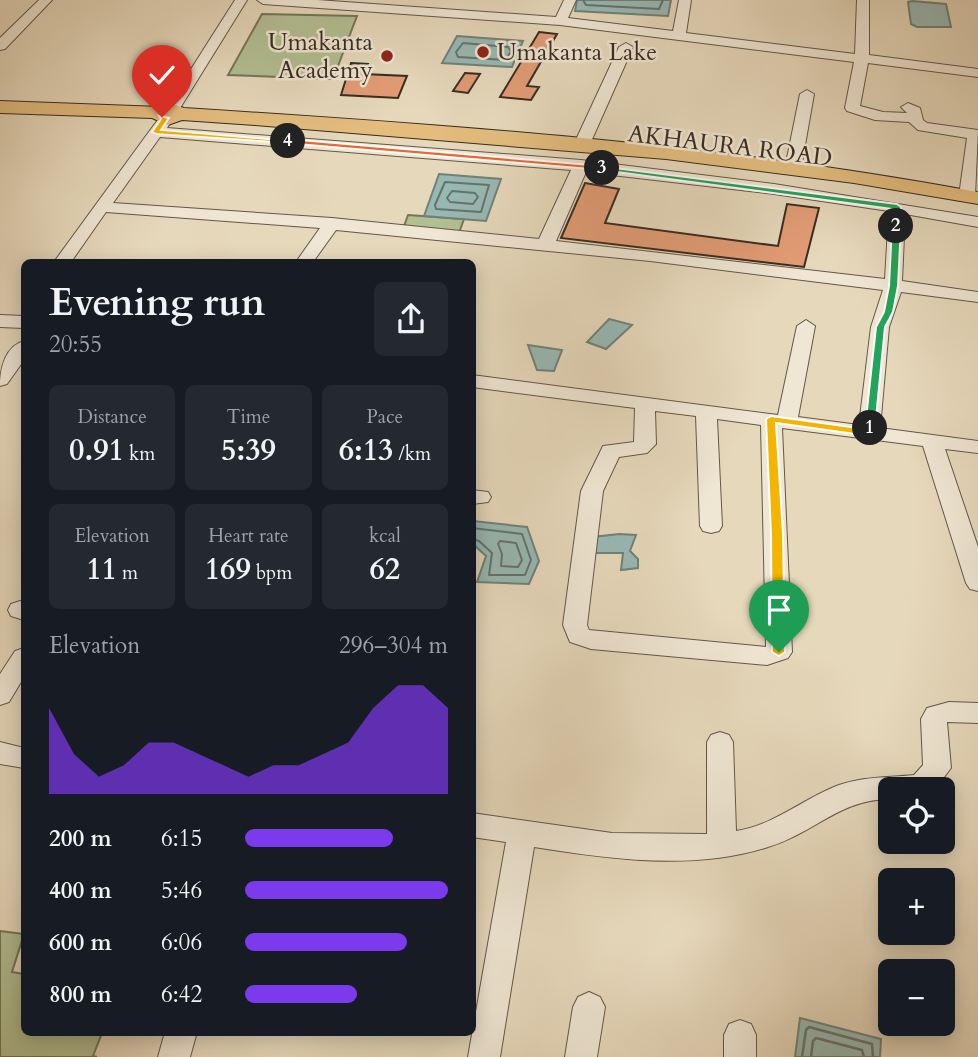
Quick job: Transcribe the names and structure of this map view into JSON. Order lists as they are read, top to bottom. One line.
{"streets":{"main road":["AKHAURA ROAD"]},"places":["Umakanta Lake","Umakanta Academy"],"page":{"pins":["4","3","2","1"],"heading":["Evening run","20:55"],"stats":[["Distance","0.91 km"],["Time","5:39"],["Pace","6:13 /km"],["Elevation","11 m"],["Heart rate","169 bpm"],["kcal","62"]],"chart":["Elevation","296–304 m"],"map_buttons":["+","−"],"list":[{"name":"200 m","note":"6:15"},{"name":"400 m","note":"5:46"},{"name":"600 m","note":"6:06"},{"name":"800 m","note":"6:42"}]}}
